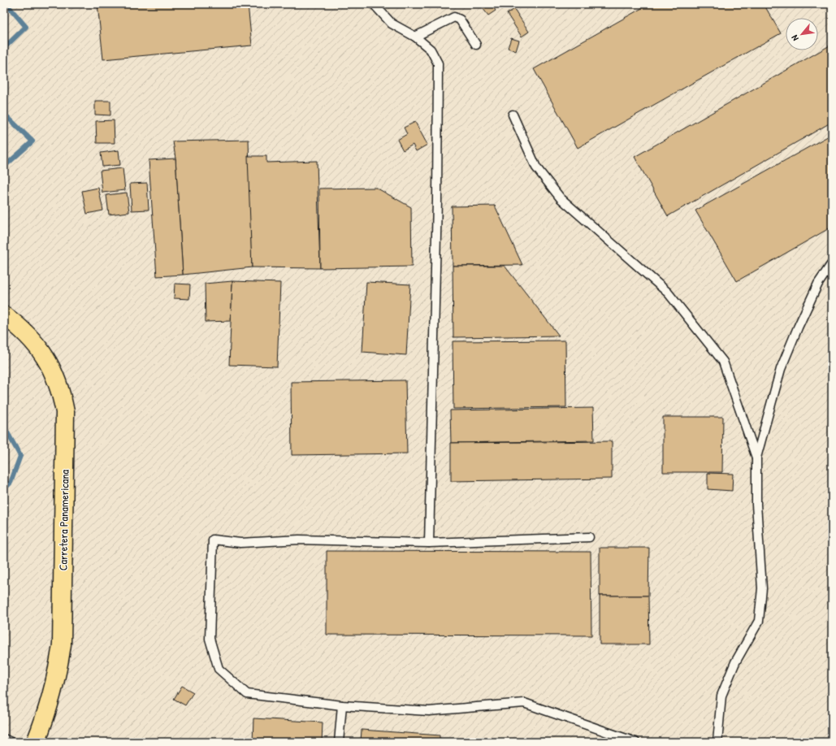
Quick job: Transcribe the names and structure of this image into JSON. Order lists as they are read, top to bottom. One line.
{"streets":{"highway":["Carretera Panamericana"]},"north":"bottom left"}
